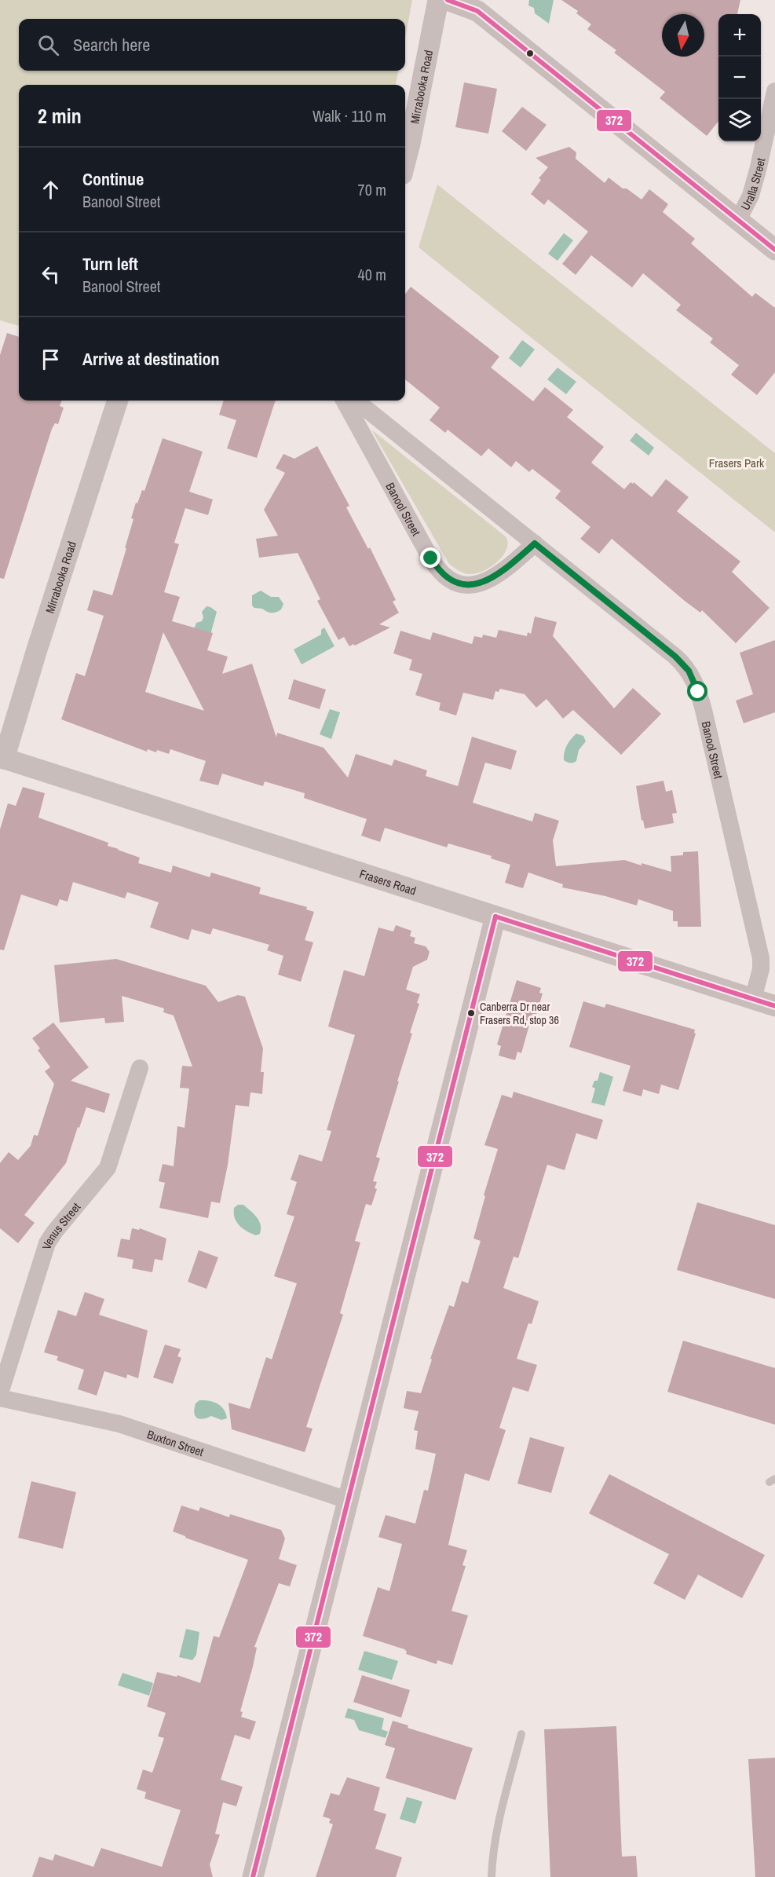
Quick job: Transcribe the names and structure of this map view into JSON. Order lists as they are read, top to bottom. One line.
{"streets":{"street":["Mirrabooka Road","Uralla Street","Banool Street","Frasers Road","Venus Street","Buxton Street"]},"crossings":[["Mirrabooka Road","Frasers Road"],["Banool Street","Frasers Road"]],"parks":["Frasers Park"],"places":["Canberra Dr near Frasers Rd, stop 36"],"lines":["transit line 372"],"north":"bottom","page":{"map_buttons":["+","−"],"search":"Search here","heading":["2 min","Walk · 110 m"],"list":[["Continue","Banool Street","70 m"],["Turn left","Banool Street","40 m"],"Arrive at destination"]}}
